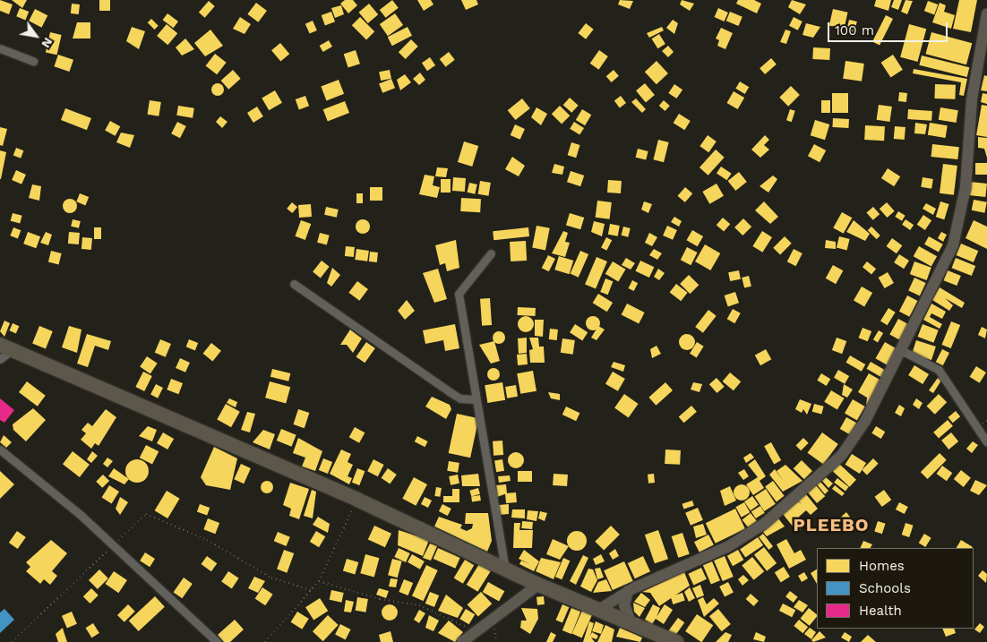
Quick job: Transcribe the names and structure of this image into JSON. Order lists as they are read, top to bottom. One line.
{"districts":["PLEEBO"],"legend":["Homes","Schools","Health"],"scale_bar":"100 m","north":"bottom right"}
